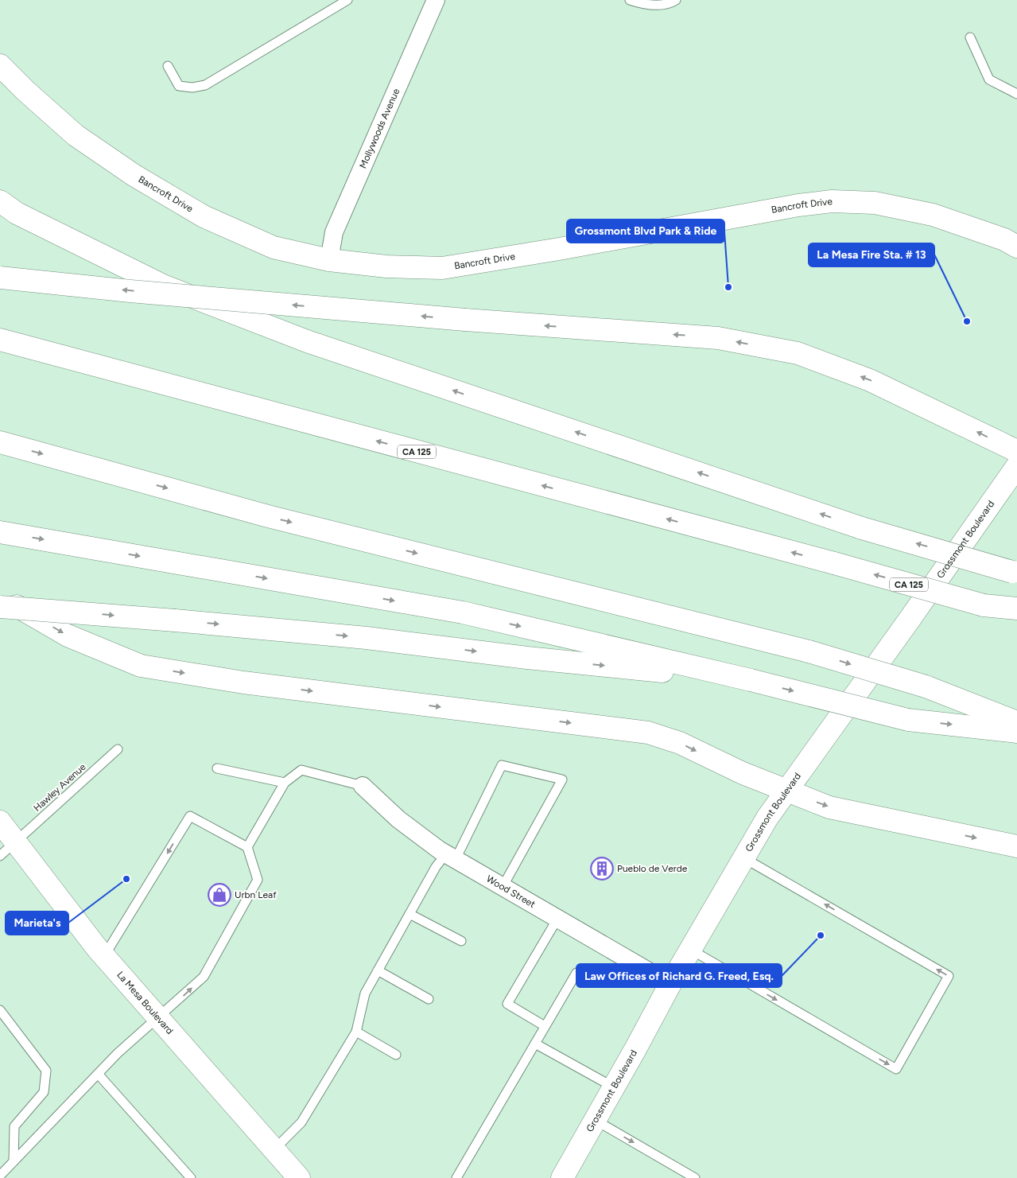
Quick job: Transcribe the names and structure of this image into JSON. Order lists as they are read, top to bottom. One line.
{"streets":{"main road":["Bancroft Drive","CA 125","Grossmont Boulevard","La Mesa Boulevard"],"street":["Mollywoods Avenue","Wood Street"],"lane":["Hawley Avenue"]},"crossings":[["Mollywoods Avenue","Bancroft Drive"],["Grossmont Boulevard","Wood Street"],["Hawley Avenue","La Mesa Boulevard"]],"places":{"other":["Grossmont Blvd Park & Ride","La Mesa Fire Sta. # 13","Marieta's","Law Offices of Richard G. Freed, Esq."],"building":["Pueblo de Verde"],"shop":["Urbn Leaf"]}}
